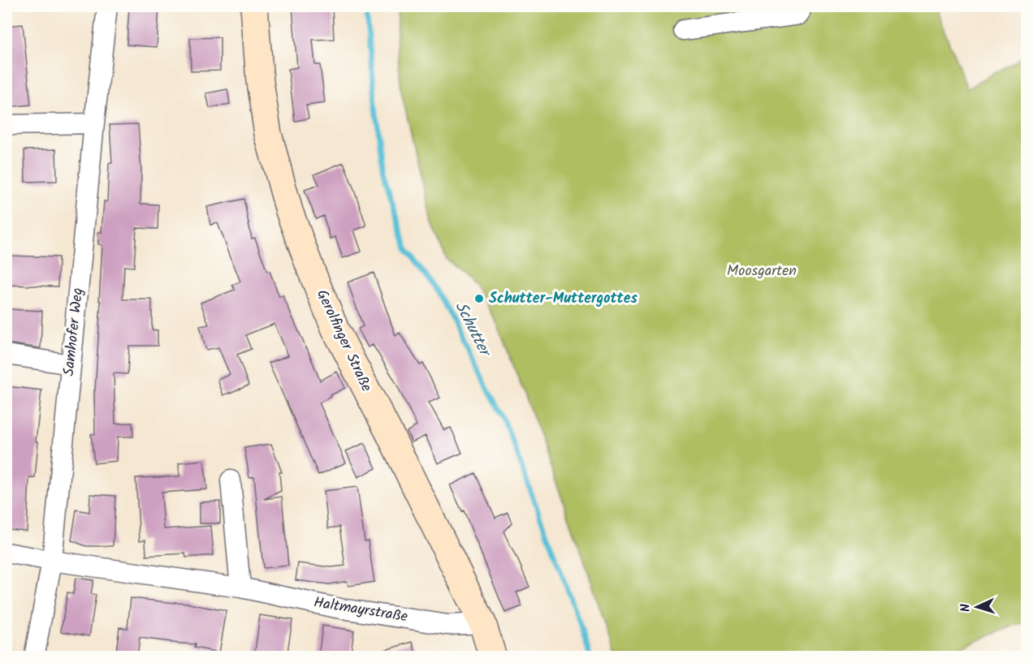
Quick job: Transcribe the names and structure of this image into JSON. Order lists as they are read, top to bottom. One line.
{"streets":{"street":["Samhofer Weg","Gerolfinger Straße","Haltmayrstraße"]},"crossings":[["Samhofer Weg","Haltmayrstraße"],["Gerolfinger Straße","Haltmayrstraße"]],"water":["Schutter"],"parks":["Moosgarten"],"places":["Schutter-Muttergottes"],"north":"left"}
